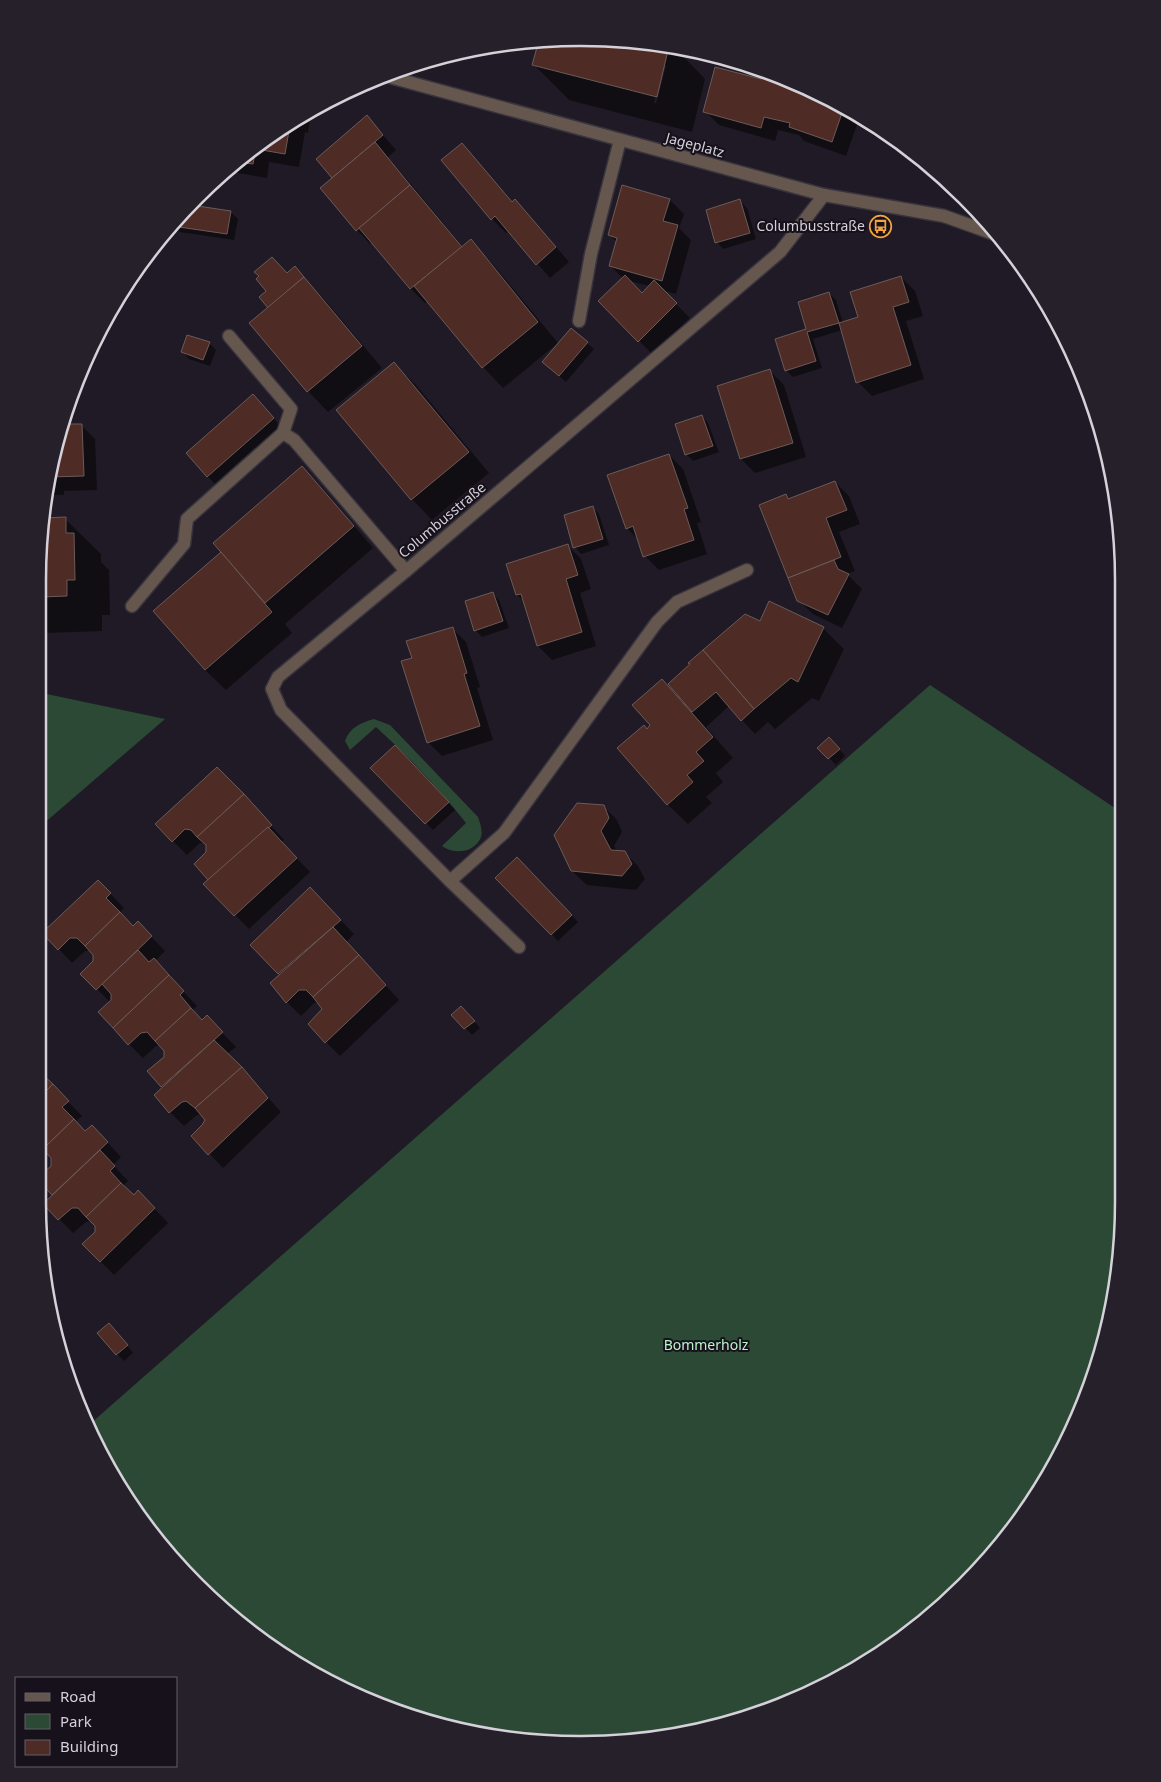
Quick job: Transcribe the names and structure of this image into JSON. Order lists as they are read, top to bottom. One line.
{"streets":{"street":["Jageplatz","Columbusstraße"]},"crossings":[["Jageplatz","Columbusstraße"]],"parks":["Bommerholz"],"places":{"bus stop":["Columbusstraße"]},"legend":["Road","Park","Building"]}
